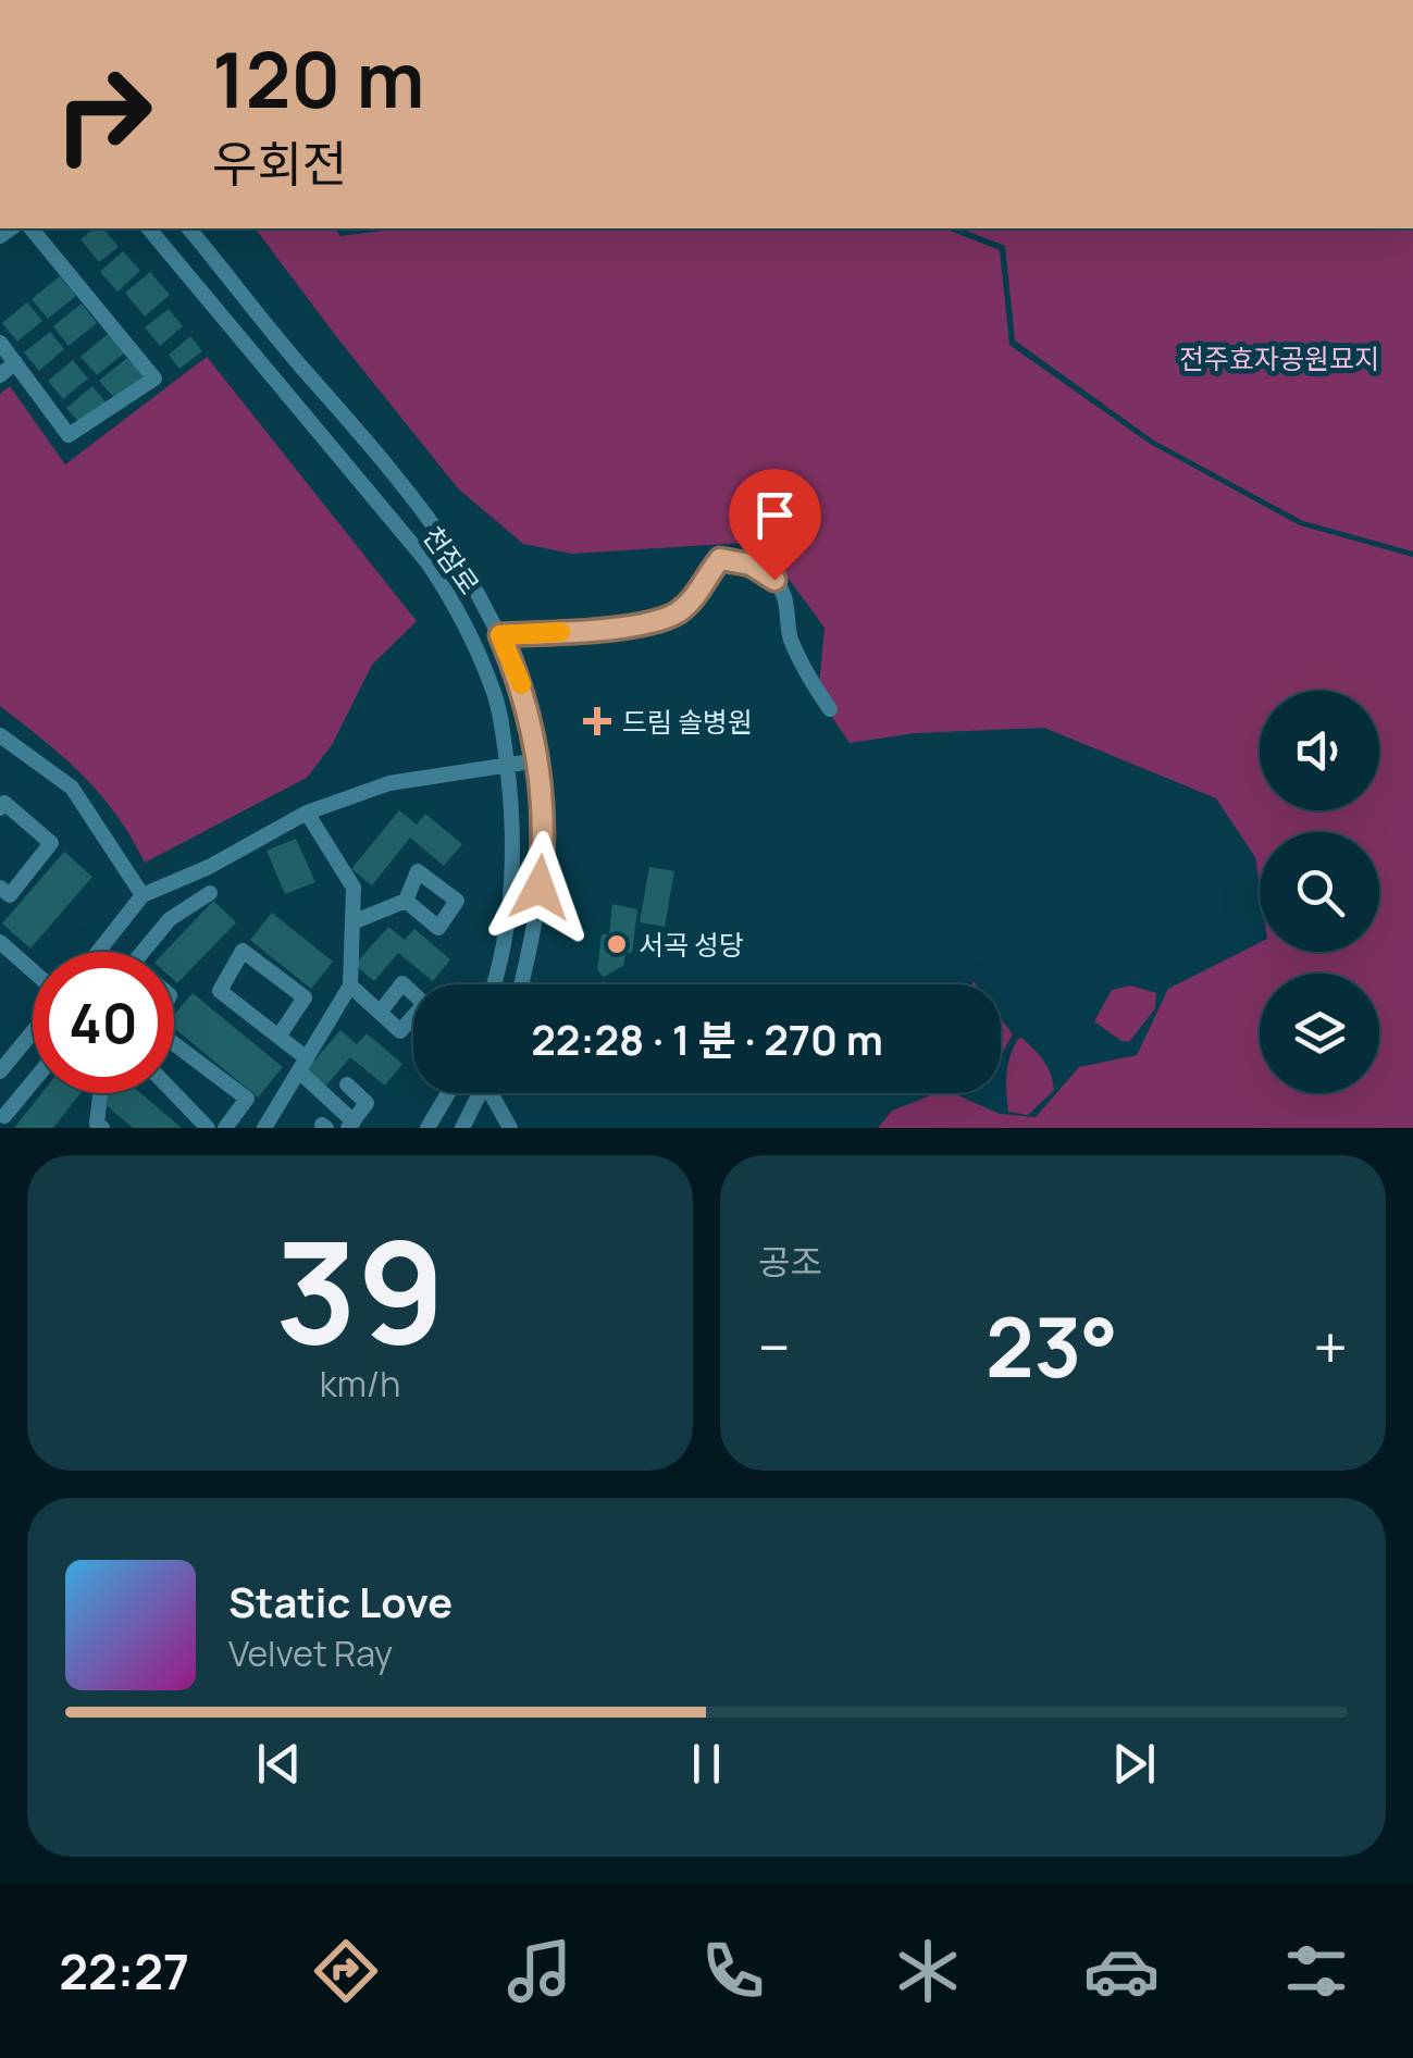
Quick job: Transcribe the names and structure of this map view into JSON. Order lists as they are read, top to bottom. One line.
{"streets":{"street":["천잠로"]},"parks":["전주효자공원묘지"],"places":{"health":["드림 솔병원"],"other":["서곡 성당"]},"page":{"turn":["120 m","우회전"],"limit":"40","trip":"22:28 · 1 분 · 270 m","tile":[["39","km/h"],"공조"],"heat":["−","23°","+"],"song":["Static Love","Velvet Ray"],"tabs":"22:27"}}
